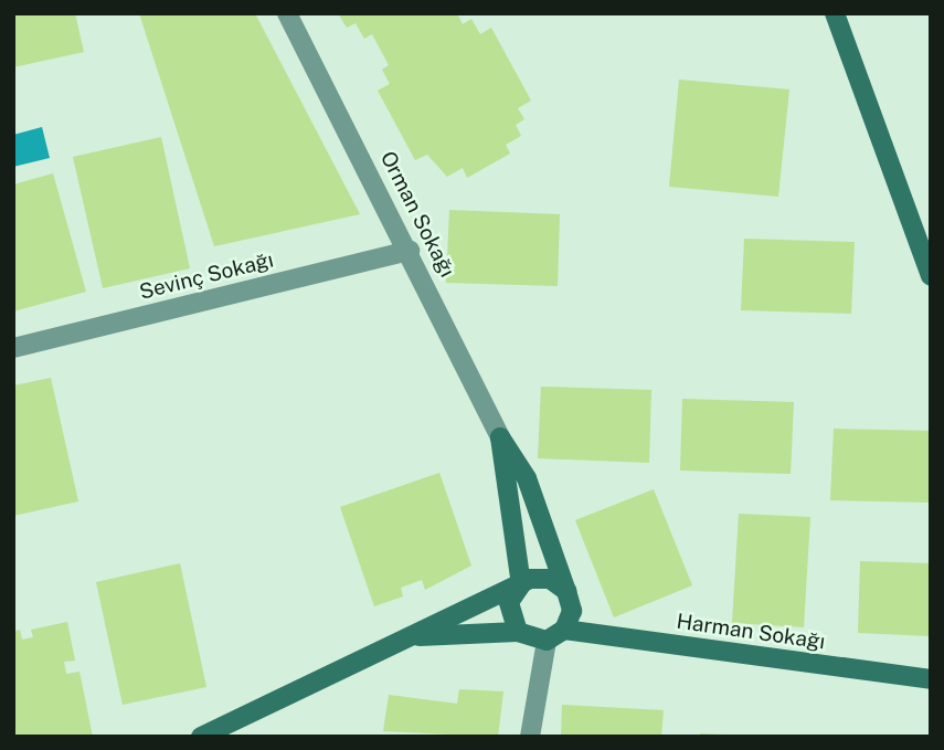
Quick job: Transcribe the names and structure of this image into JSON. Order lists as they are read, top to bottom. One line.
{"streets":{"main road":["Harman Sokağı"],"street":["Orman Sokağı","Sevinç Sokağı"]},"crossings":[["Orman Sokağı","Sevinç Sokağı"]]}
